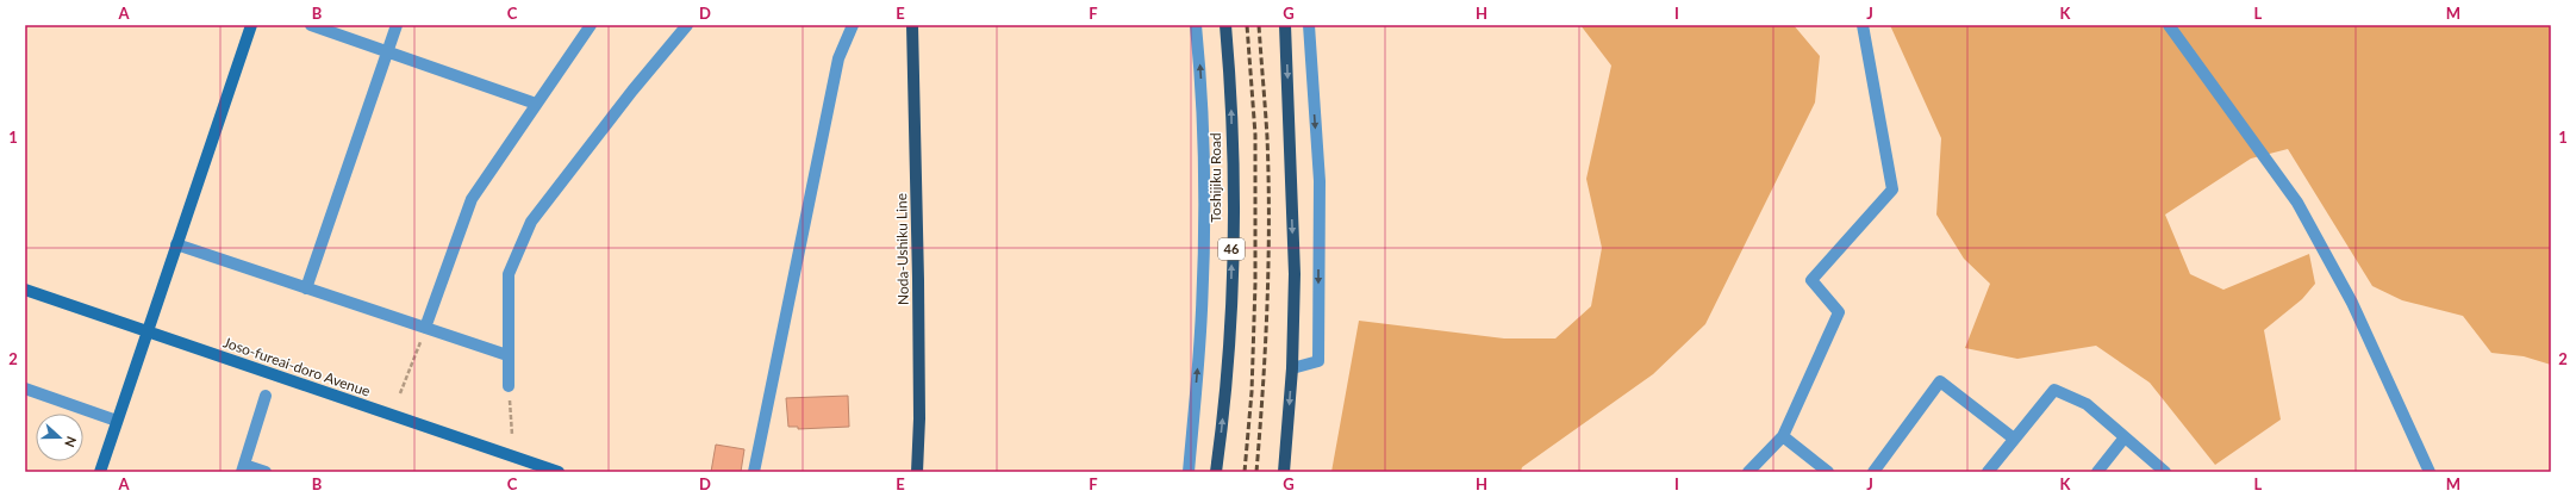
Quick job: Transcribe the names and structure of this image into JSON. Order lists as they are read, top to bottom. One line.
{"streets":{"main road":["Toshijiku Road","Noda-Ushiku Line","46"],"street":["Joso-fureai-doro Avenue"]},"north":"right","grid":{"columns":["A","B","C","D","E","F","G","H","I","J","K","L","M"],"rows":["1","2"]}}
